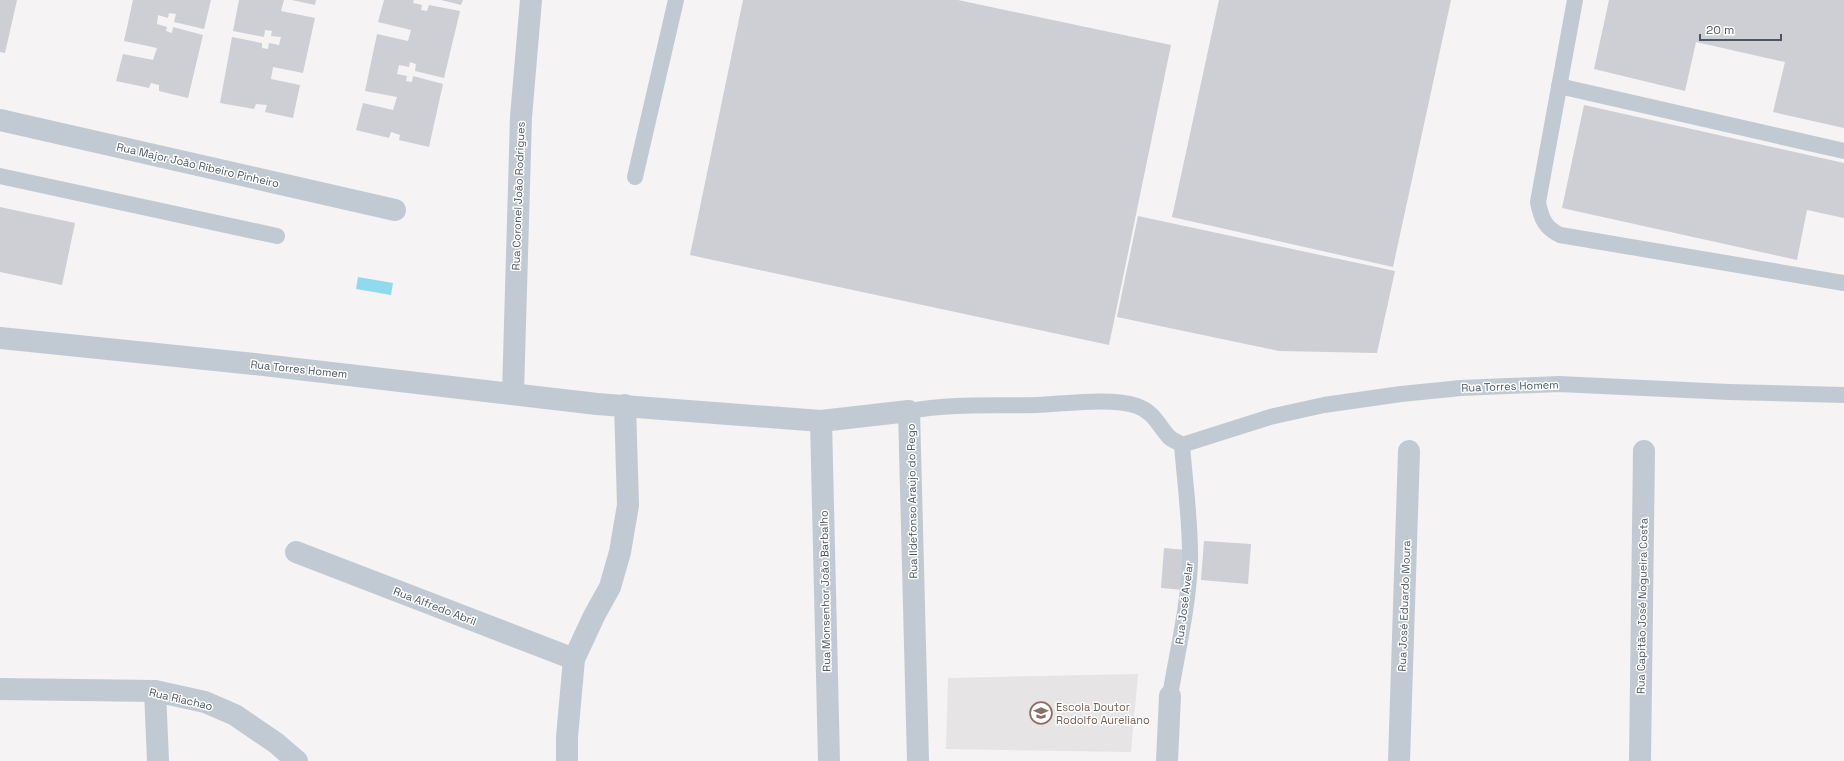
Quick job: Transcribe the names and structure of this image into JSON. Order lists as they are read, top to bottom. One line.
{"streets":{"street":["Rua Major João Ribeiro Pinheiro","Rua Coronel João Rodrigues","Rua Torres Homem","Rua Ildefonso Araújo do Rego","Rua Monsenhor João Barbalho","Rua José Avelar","Rua Alfredo Abril","Rua José Eduardo Moura","Rua Capitão José Nogueira Costa","Rua Riachao"]},"crossings":[["Rua Coronel João Rodrigues","Rua Torres Homem"],["Rua Torres Homem","Rua Ildefonso Araújo do Rego"],["Rua Torres Homem","Rua José Avelar"],["Rua Ildefonso Araújo do Rego","Rua Monsenhor João Barbalho"]],"places":{"school or university":["Escola Doutor Rodolfo Aureliano"]},"scale_bar":"20 m"}
